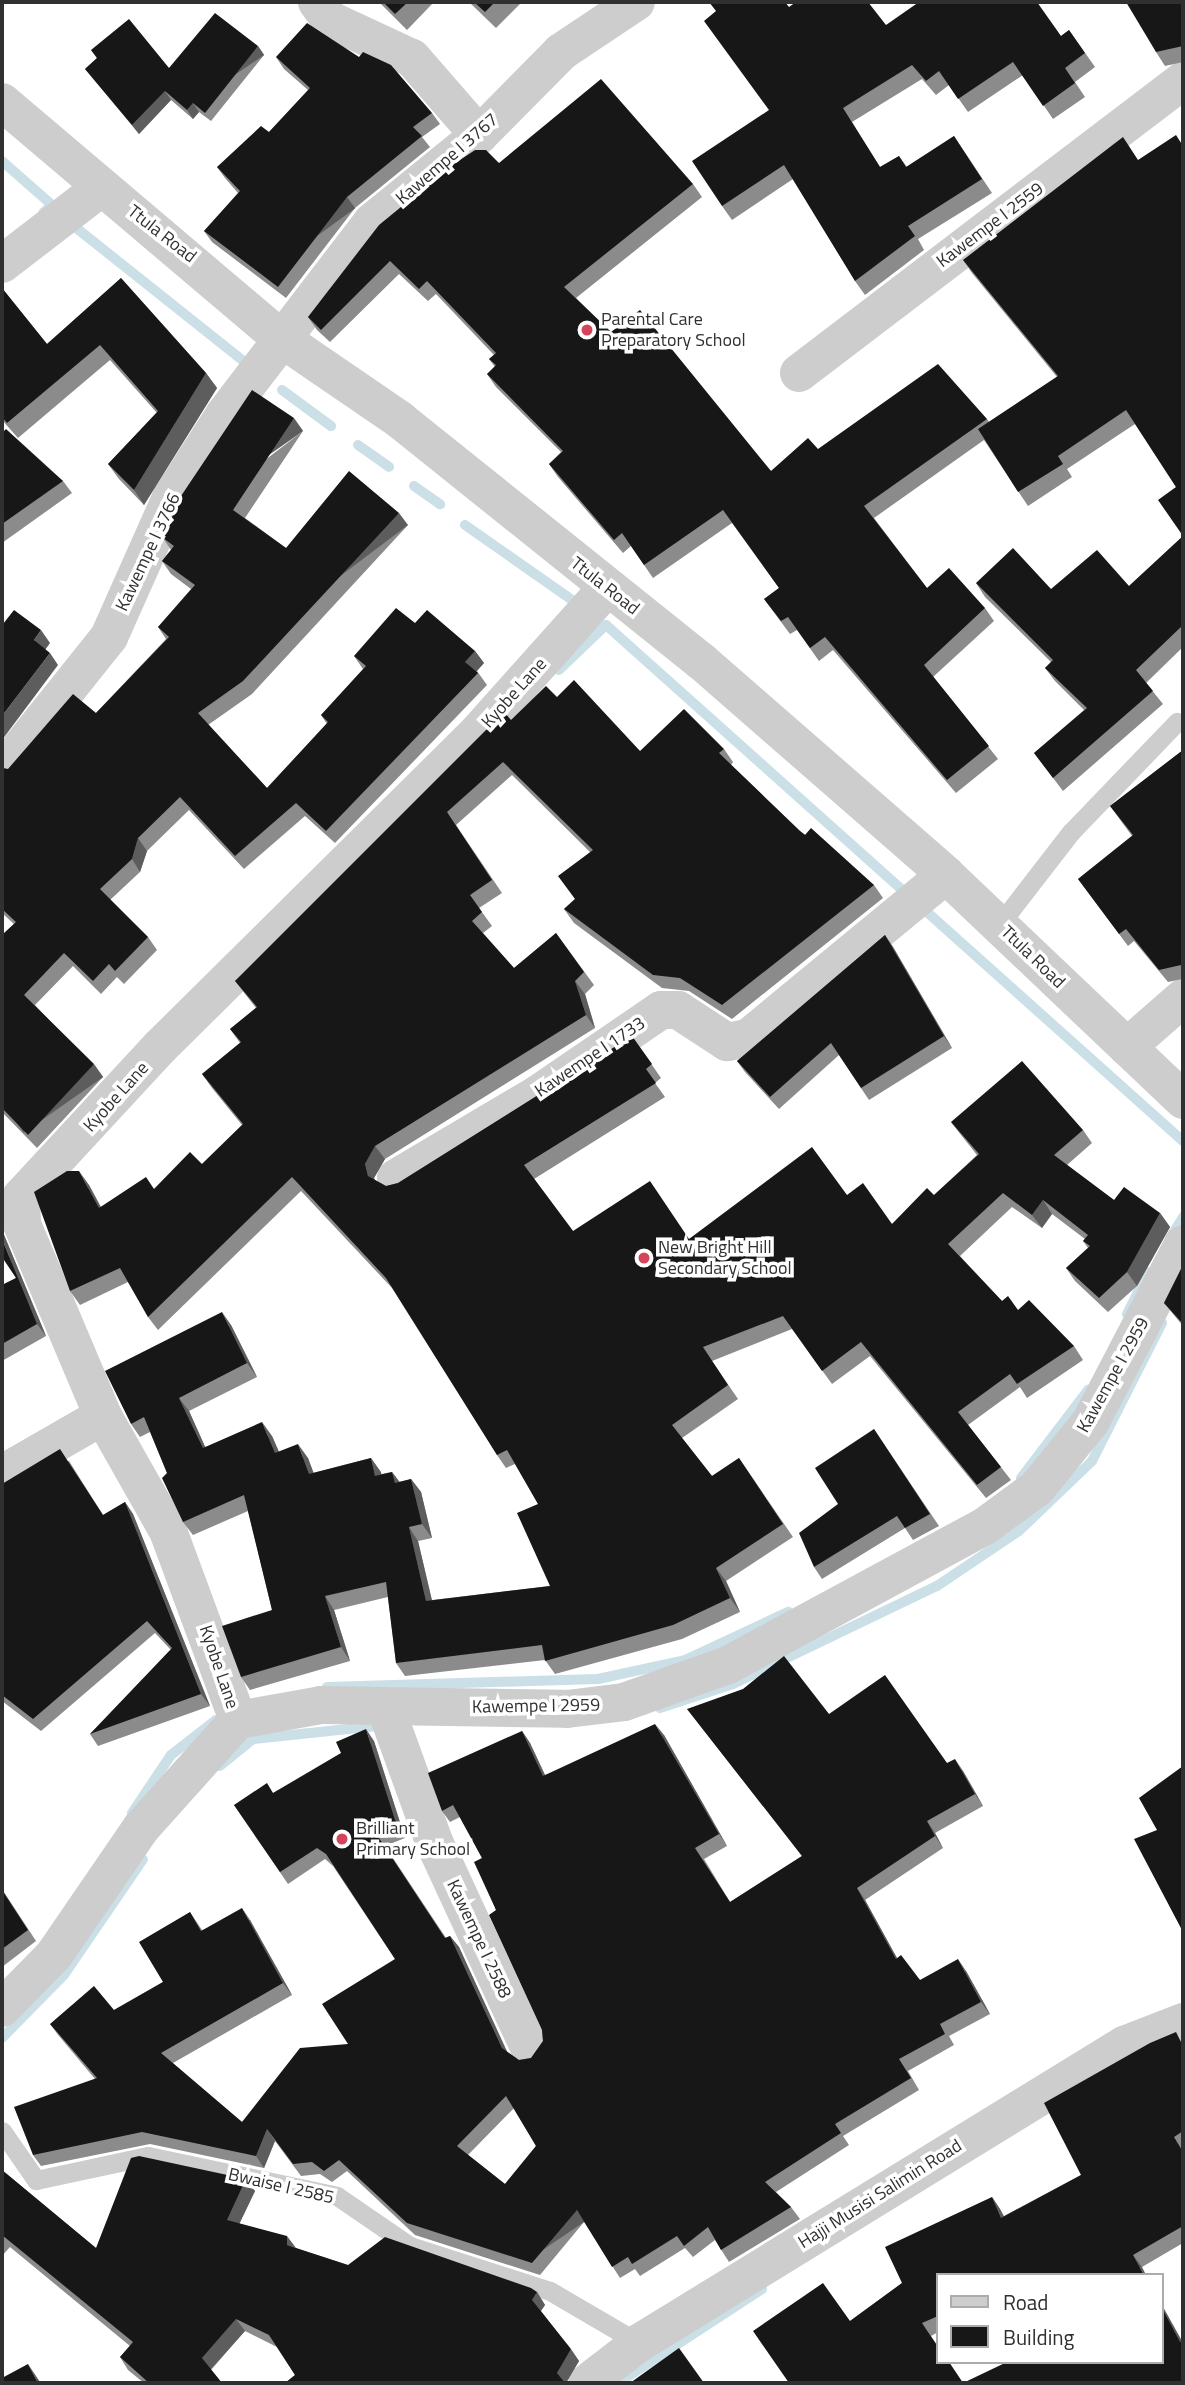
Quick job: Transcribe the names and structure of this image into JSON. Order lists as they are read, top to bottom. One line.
{"streets":{"street":["Kawempe I 3767","Kawempe I 2559","Ttula Road","Kawempe I 3766","Kyobe Lane","Kawempe I 1733","Kawempe I 2959","Kawempe I 2588","Hajji Musisi Salimin Road"],"lane":["Bwaise I 2585"]},"crossings":[["Kawempe I 3767","Ttula Road"],["Kawempe I 3767","Kawempe I 3766"],["Ttula Road","Kawempe I 3766"],["Ttula Road","Kyobe Lane"],["Ttula Road","Kawempe I 1733"],["Kyobe Lane","Kawempe I 2959"],["Kawempe I 2959","Kawempe I 2588"],["Bwaise I 2585","Hajji Musisi Salimin Road"]],"places":["Parental Care Preparatory School","New Bright Hill Secondary School","Brilliant Primary School"],"legend":["Road","Building"]}
